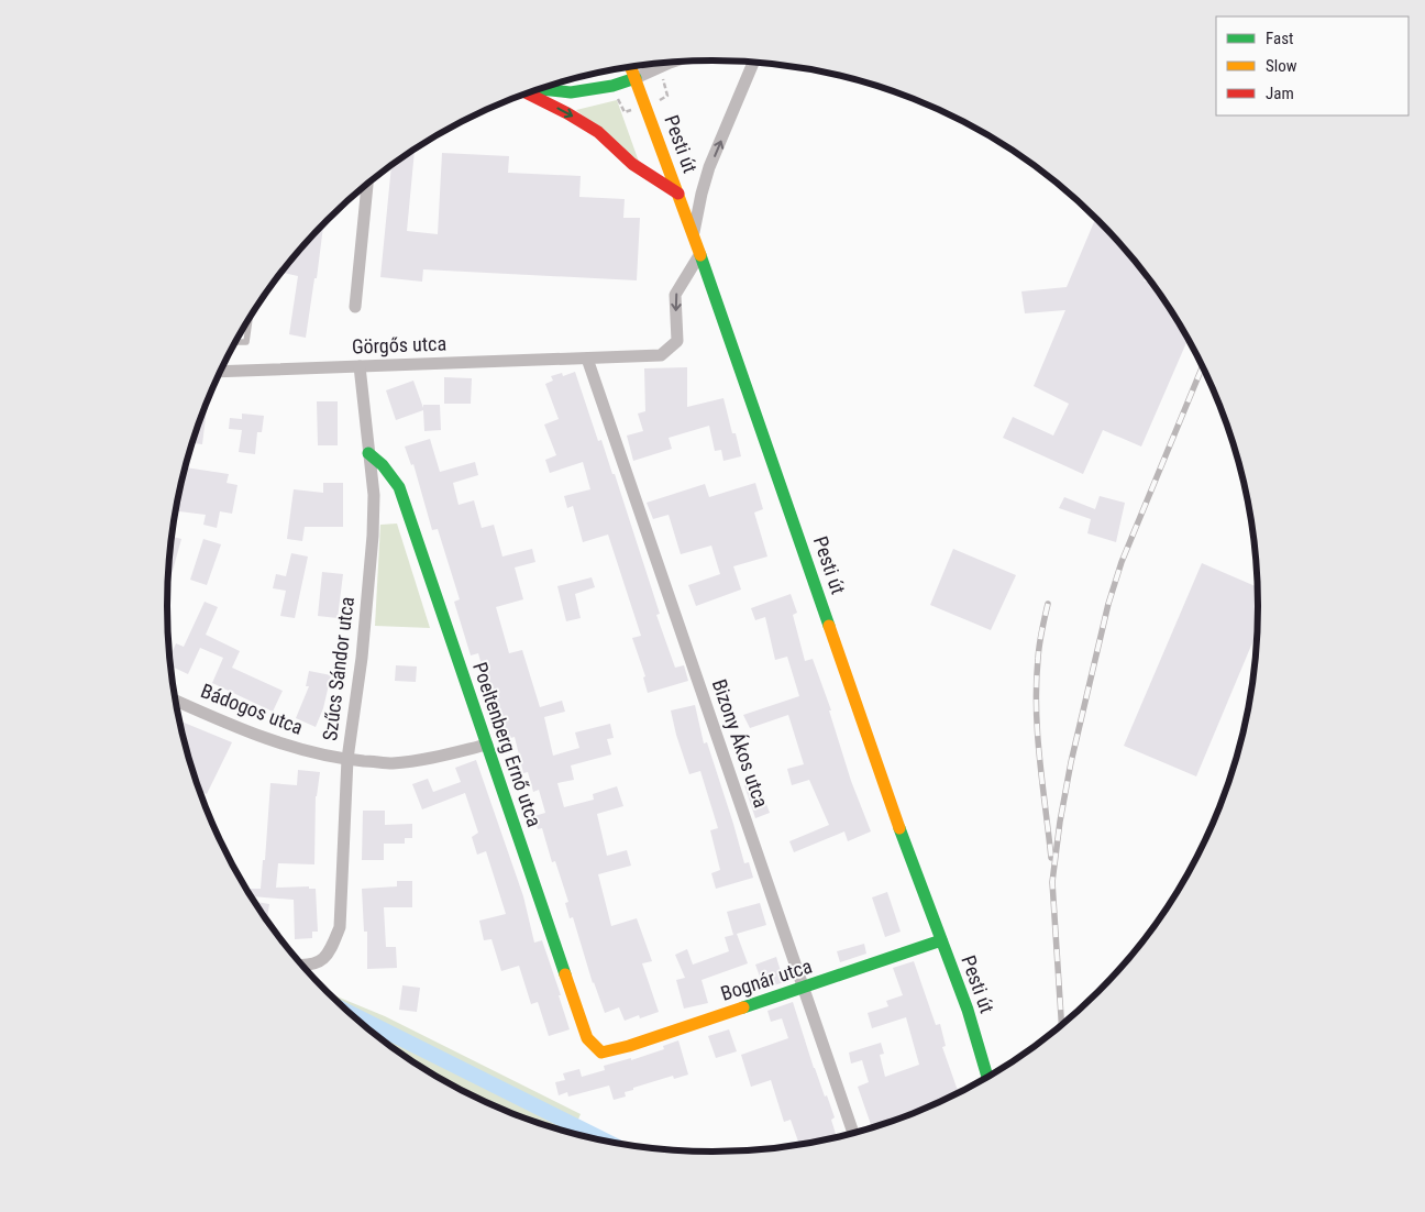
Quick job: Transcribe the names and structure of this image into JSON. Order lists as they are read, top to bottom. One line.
{"streets":{"main road":["Pesti út","Poeltenberg Ernő utca","Bognár utca"],"street":["Görgős utca","Szűcs Sándor utca","Bádogos utca","Bizony Ákos utca"]},"crossings":[["Pesti út","Görgős utca"],["Pesti út","Bognár utca"],["Görgős utca","Szűcs Sándor utca"],["Görgős utca","Bizony Ákos utca"],["Szűcs Sándor utca","Bádogos utca"],["Szűcs Sándor utca","Poeltenberg Ernő utca"],["Bádogos utca","Poeltenberg Ernő utca"],["Bizony Ákos utca","Bognár utca"],["Poeltenberg Ernő utca","Bognár utca"]],"legend":["Fast","Slow","Jam"]}
